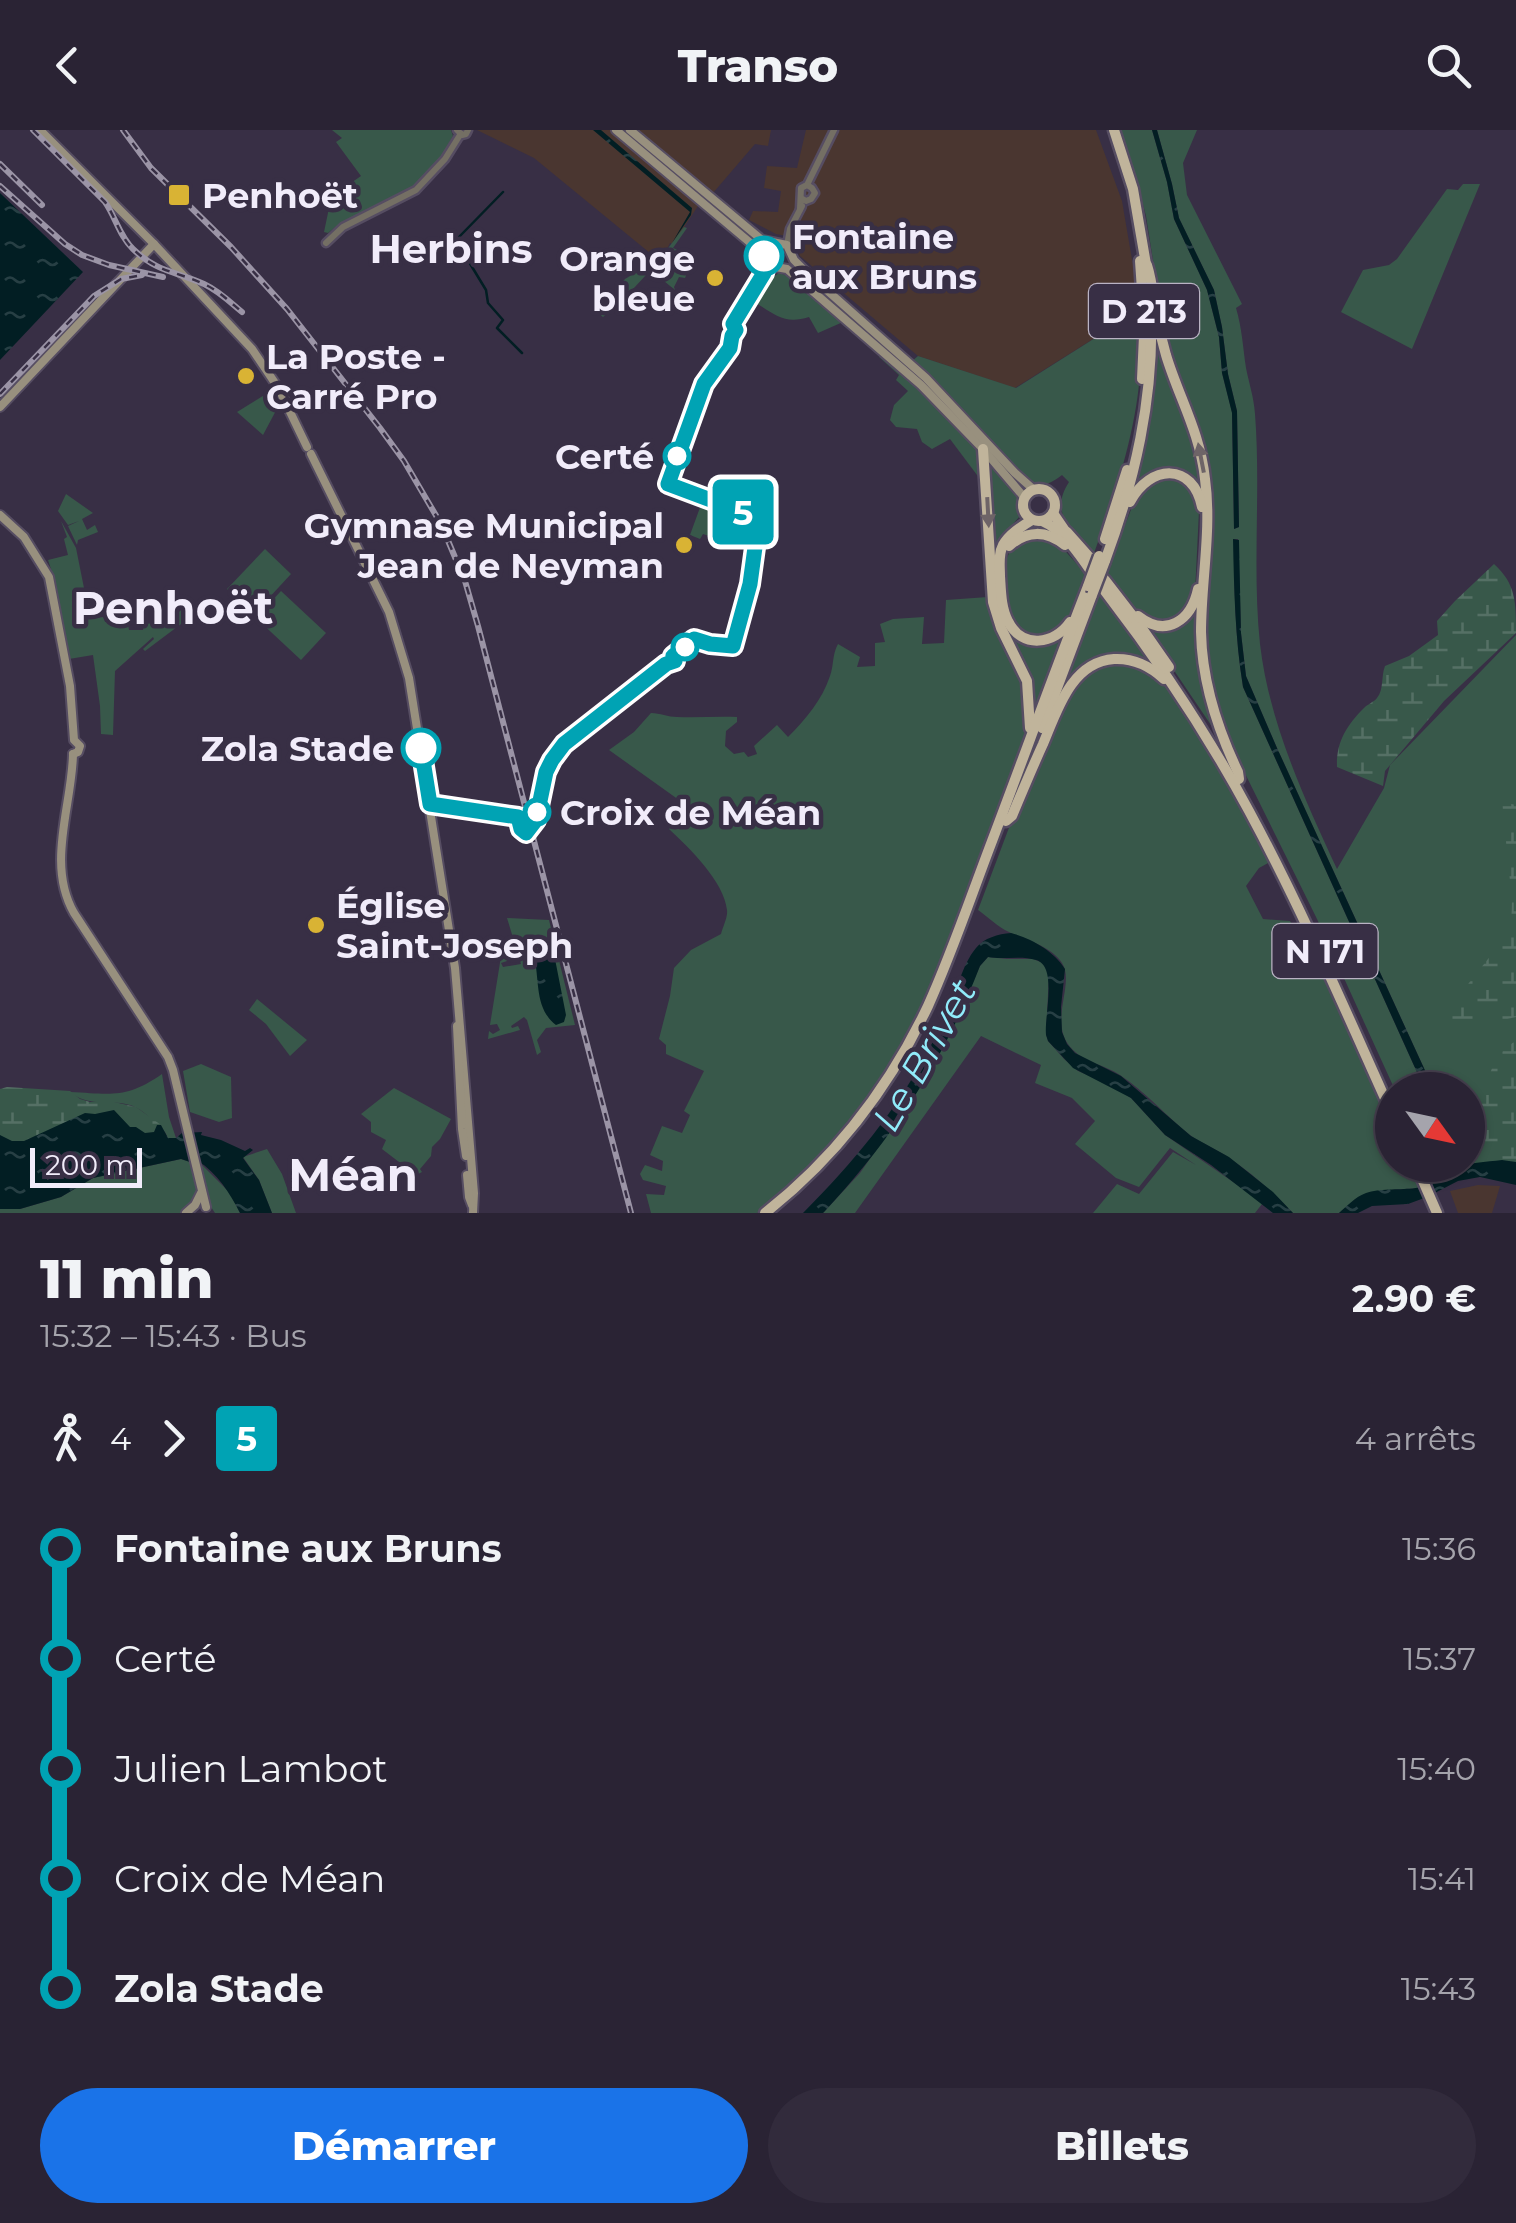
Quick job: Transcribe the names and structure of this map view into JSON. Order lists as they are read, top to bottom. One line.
{"streets":{"highway":["D 213","N 171"]},"districts":["Herbins","Penhoët","Méan"],"water":["Le Brivet"],"places":{"transit":["Penhoët"],"other":["Fontaine aux Bruns","Orange bleue","La Poste - Carré Pro","Certé","Gymnase Municipal Jean de Neyman","Zola Stade","Croix de Méan","Église Saint-Joseph"]},"lines":["bus line 5"],"scale_bar":"200 m","north":"bottom right","page":{"header":"Transo","on_map":"5","scale":"200 m","heading":["11 min","15:32 – 15:43 · Bus","2.90 €"],"legs":["4","5","4 arrêts"],"list":[{"name":"Fontaine aux Bruns","value":"15:36"},{"name":"Certé","value":"15:37"},{"name":"Julien Lambot","value":"15:40"},{"name":"Croix de Méan","value":"15:41"},{"name":"Zola Stade","value":"15:43"}],"buttons":["Démarrer","Billets"]}}
